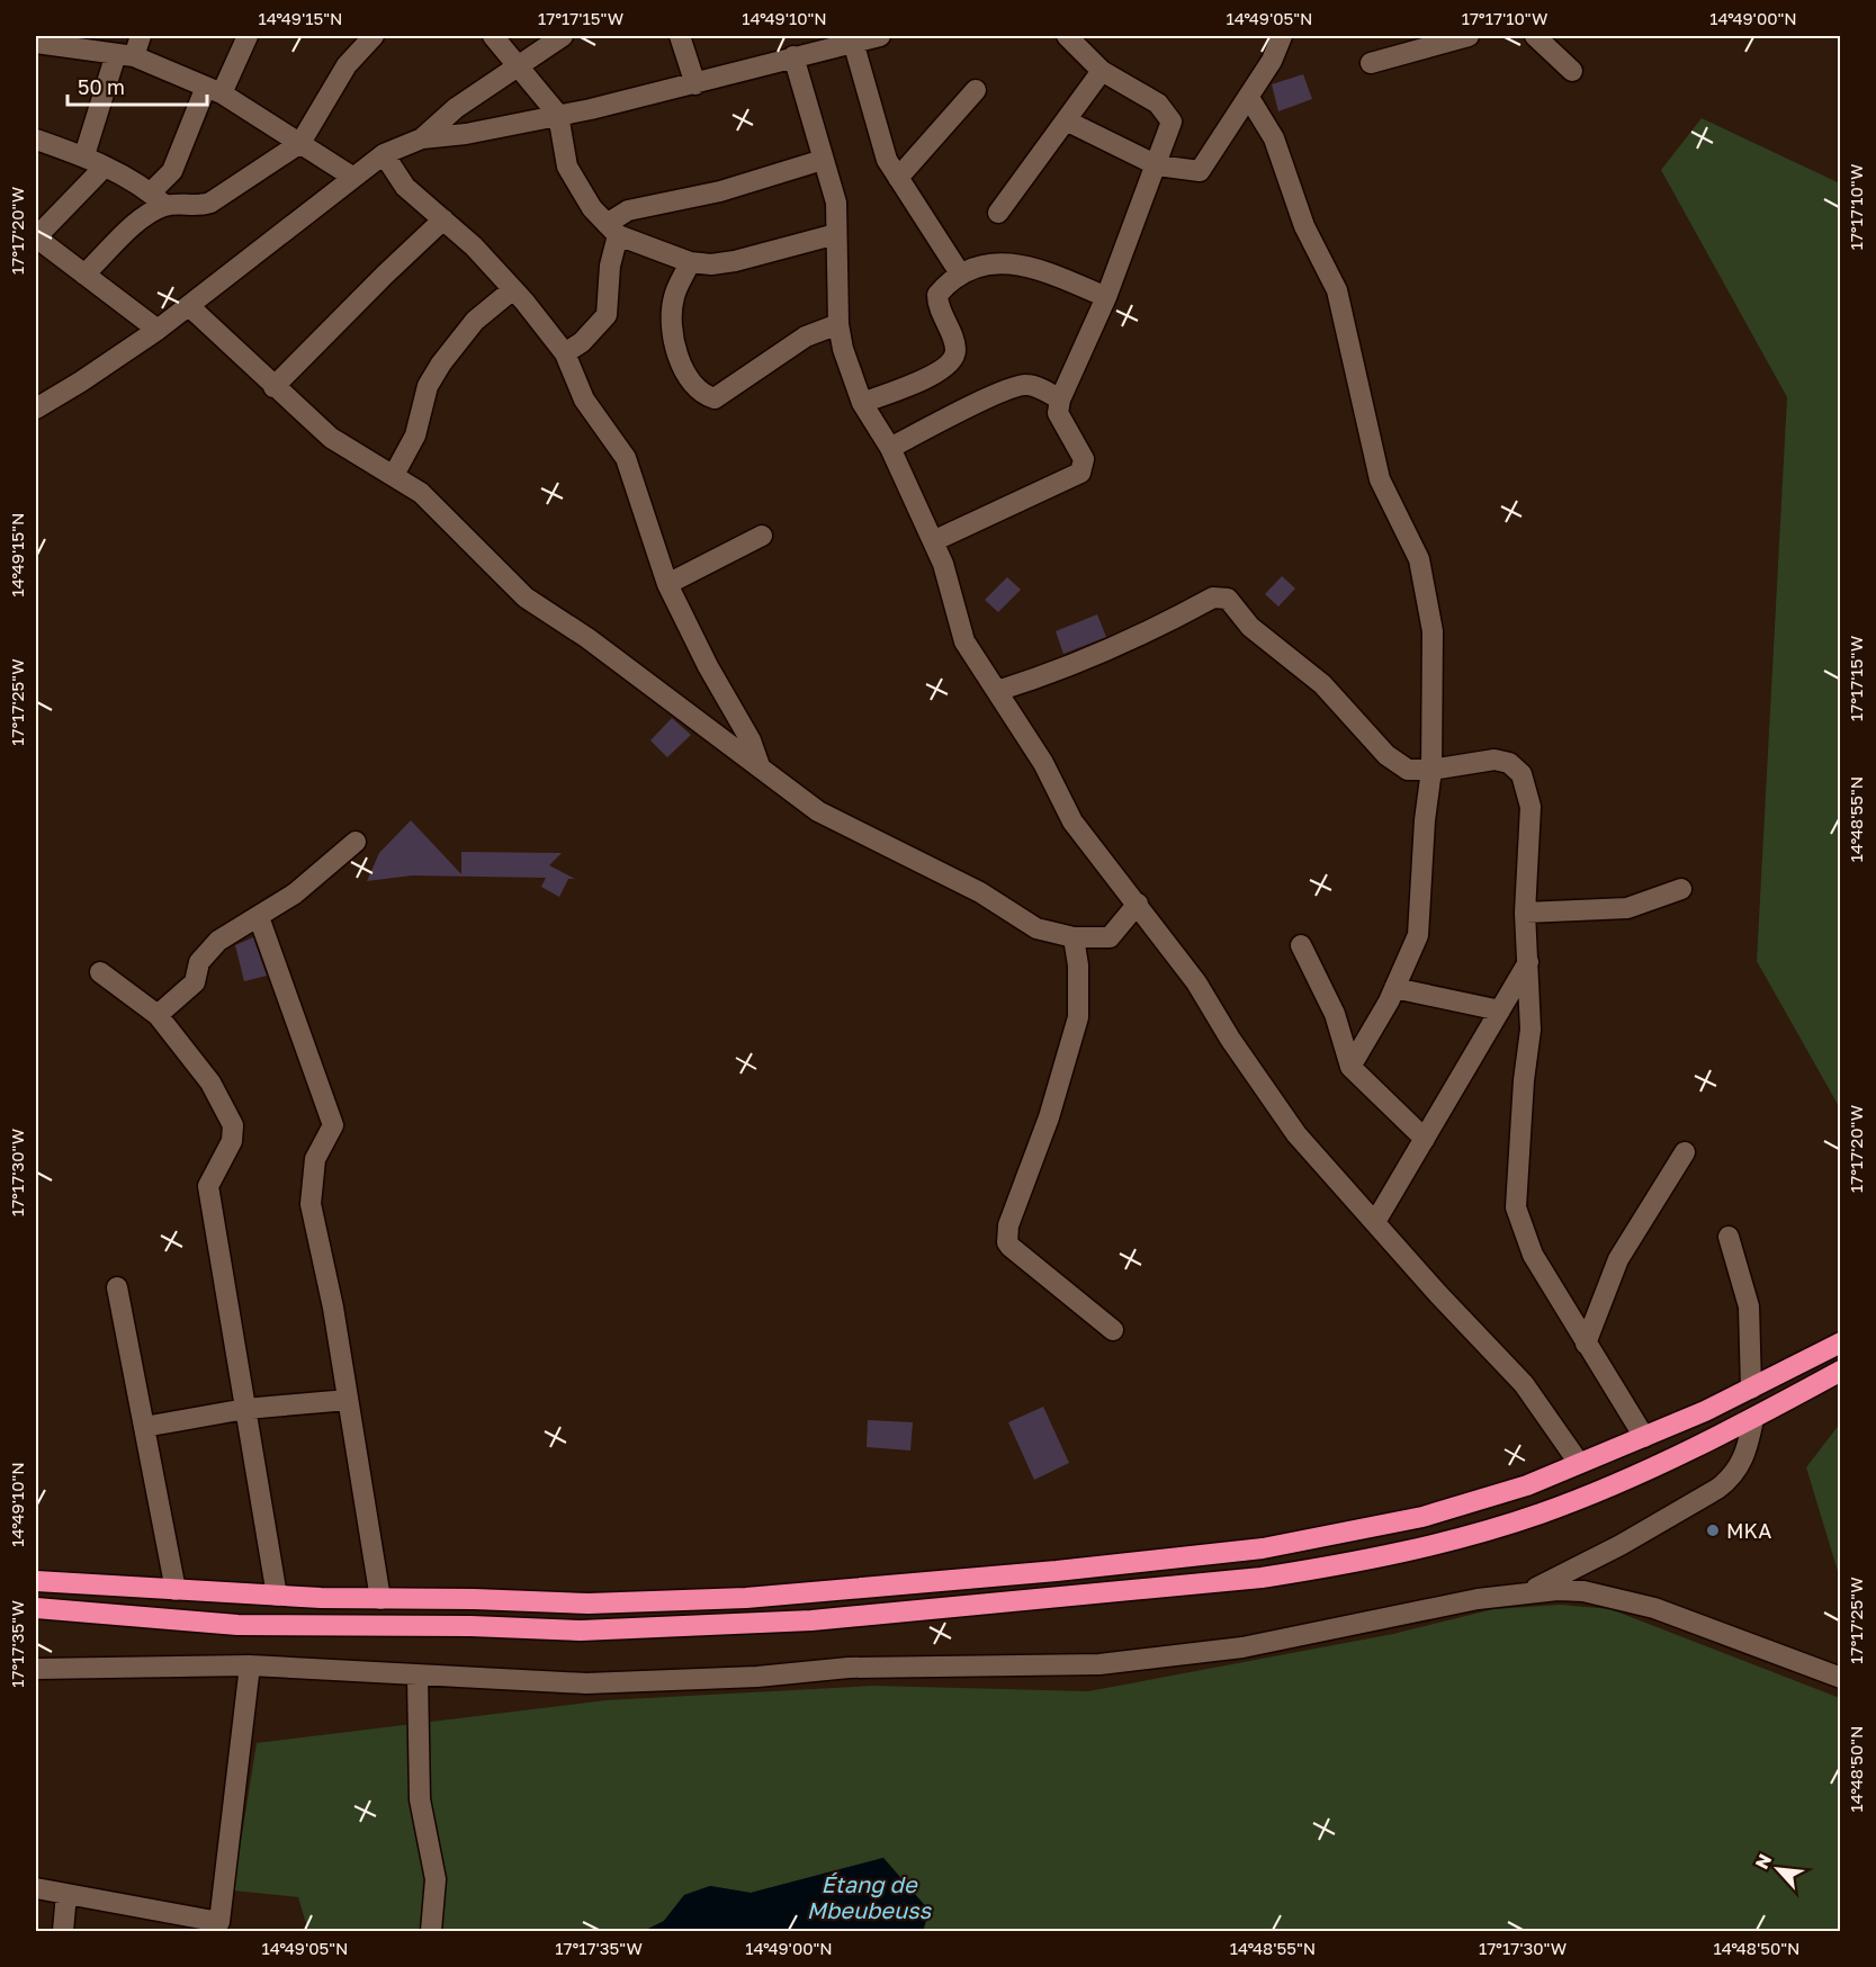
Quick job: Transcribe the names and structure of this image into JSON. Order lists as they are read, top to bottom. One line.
{"water":["Étang de Mbeubeuss"],"places":["MKA"],"scale_bar":"50 m","north":"top left","coordinates":["14°49'15\"N","17°17'15\"W","14°49'10\"N","14°49'05\"N","17°17'10\"W","14°49'00\"N","17°17'20\"W","17°17'25\"W","14°48'55\"N","17°17'30\"W","17°17'35\"W","14°48'50\"N"]}
